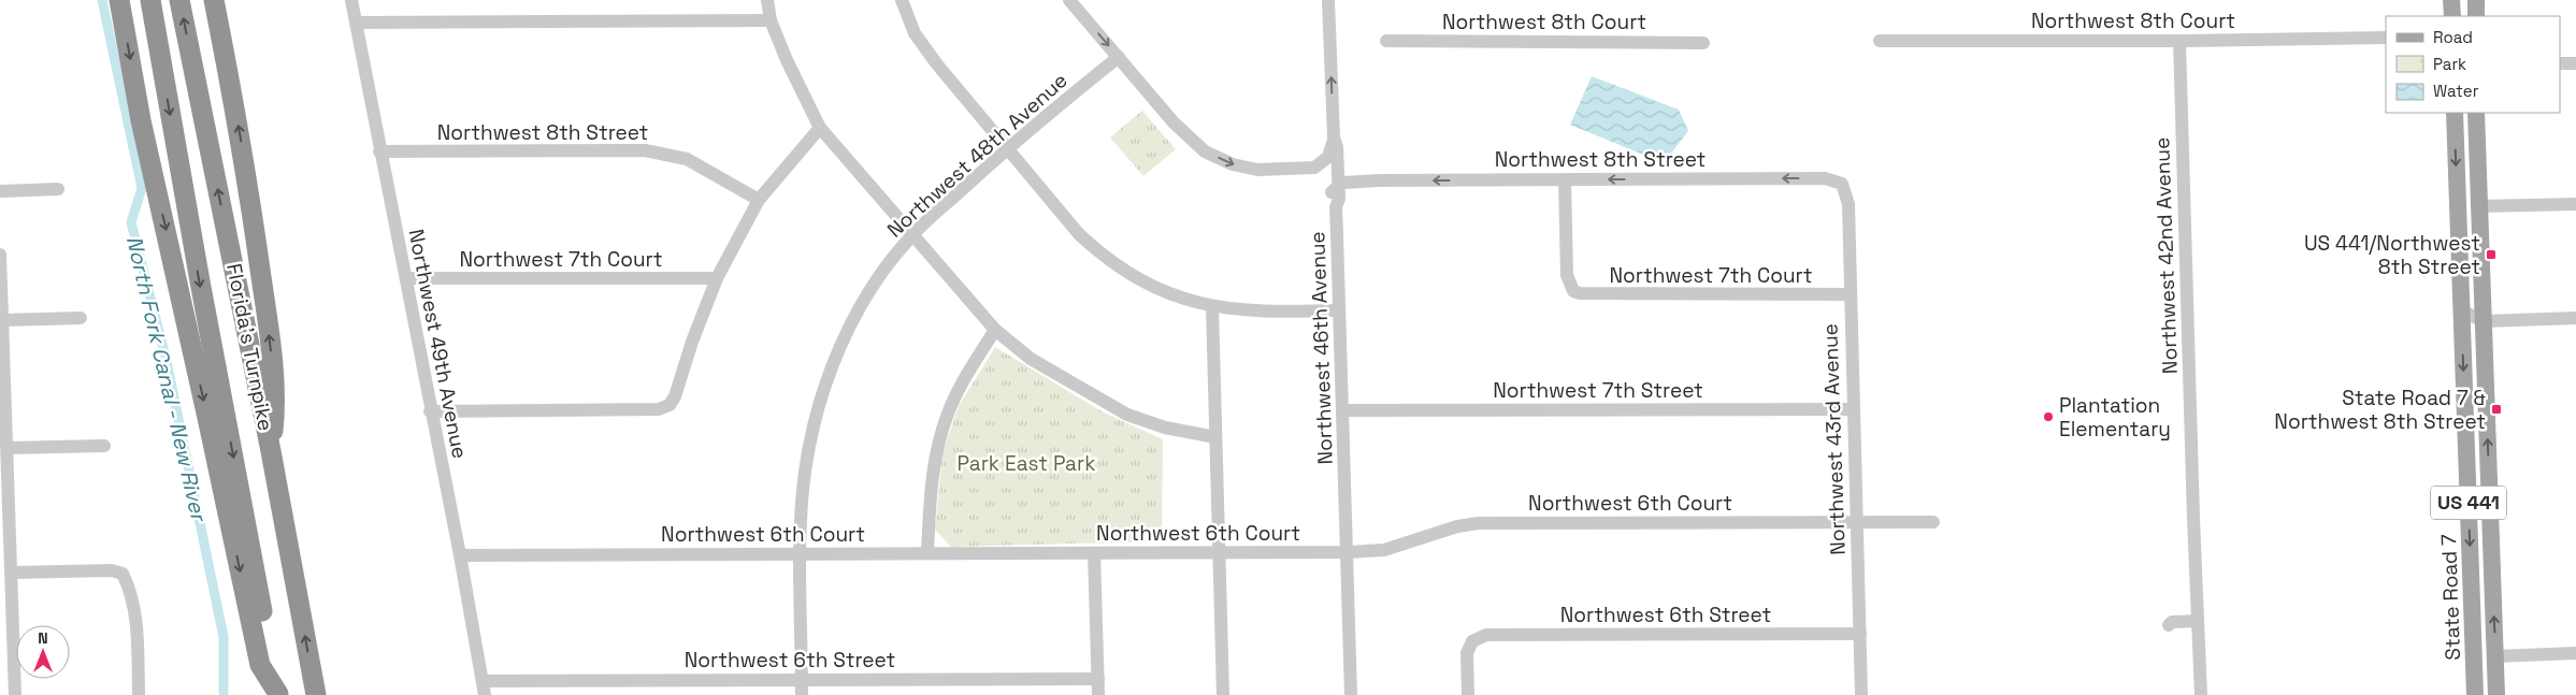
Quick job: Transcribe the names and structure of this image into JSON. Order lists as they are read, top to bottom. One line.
{"streets":{"highway":["Florida's Turnpike"],"main road":["US 441","State Road 7"],"street":["Northwest 8th Court","Northwest 8th Street","Northwest 48th Avenue","Northwest 42nd Avenue","Northwest 7th Court","Northwest 49th Avenue","Northwest 46th Avenue","Northwest 7th Street","Northwest 43rd Avenue","Northwest 6th Court","Northwest 6th Street"]},"crossings":[["Northwest 8th Court","Northwest 42nd Avenue"],["Northwest 8th Street","Northwest 7th Court"],["Northwest 8th Street","Northwest 49th Avenue"],["Northwest 8th Street","Northwest 46th Avenue"],["Northwest 8th Street","Northwest 43rd Avenue"],["Northwest 48th Avenue","Northwest 6th Court"],["Northwest 48th Avenue","Northwest 6th Street"],["Northwest 7th Court","Northwest 49th Avenue"],["Northwest 7th Court","Northwest 43rd Avenue"],["Northwest 49th Avenue","Northwest 6th Court"],["Northwest 49th Avenue","Northwest 6th Street"],["Northwest 46th Avenue","Northwest 7th Street"],["Northwest 46th Avenue","Northwest 6th Court"],["Northwest 7th Street","Northwest 43rd Avenue"],["Northwest 43rd Avenue","Northwest 6th Court"],["Northwest 43rd Avenue","Northwest 6th Street"]],"one_way":["Northwest 8th Street"],"water":["North Fork Canal - New River"],"parks":["Park East Park"],"places":{"transit":["US 441/Northwest 8th Street","State Road 7 & Northwest 8th Street"],"other":["Plantation Elementary"]},"legend":["Road","Park","Water"],"north":"top"}
